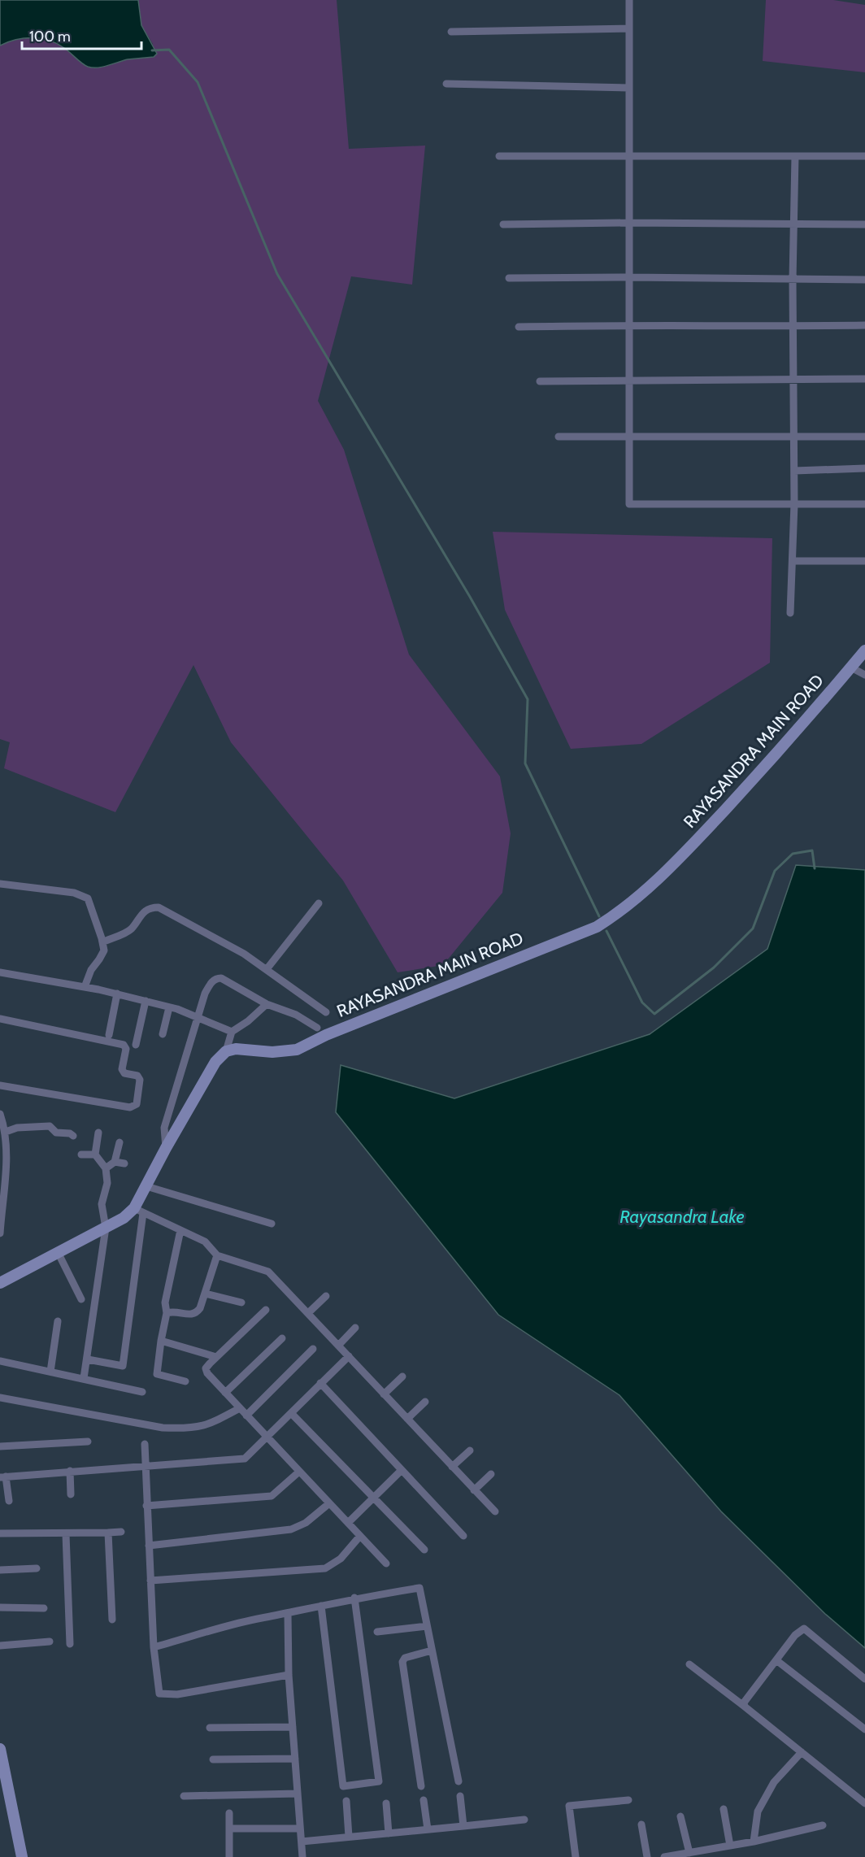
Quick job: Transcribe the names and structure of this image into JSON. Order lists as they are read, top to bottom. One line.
{"streets":{"street":["RAYASANDRA MAIN ROAD"]},"water":["Rayasandra Lake"],"scale_bar":"100 m"}
